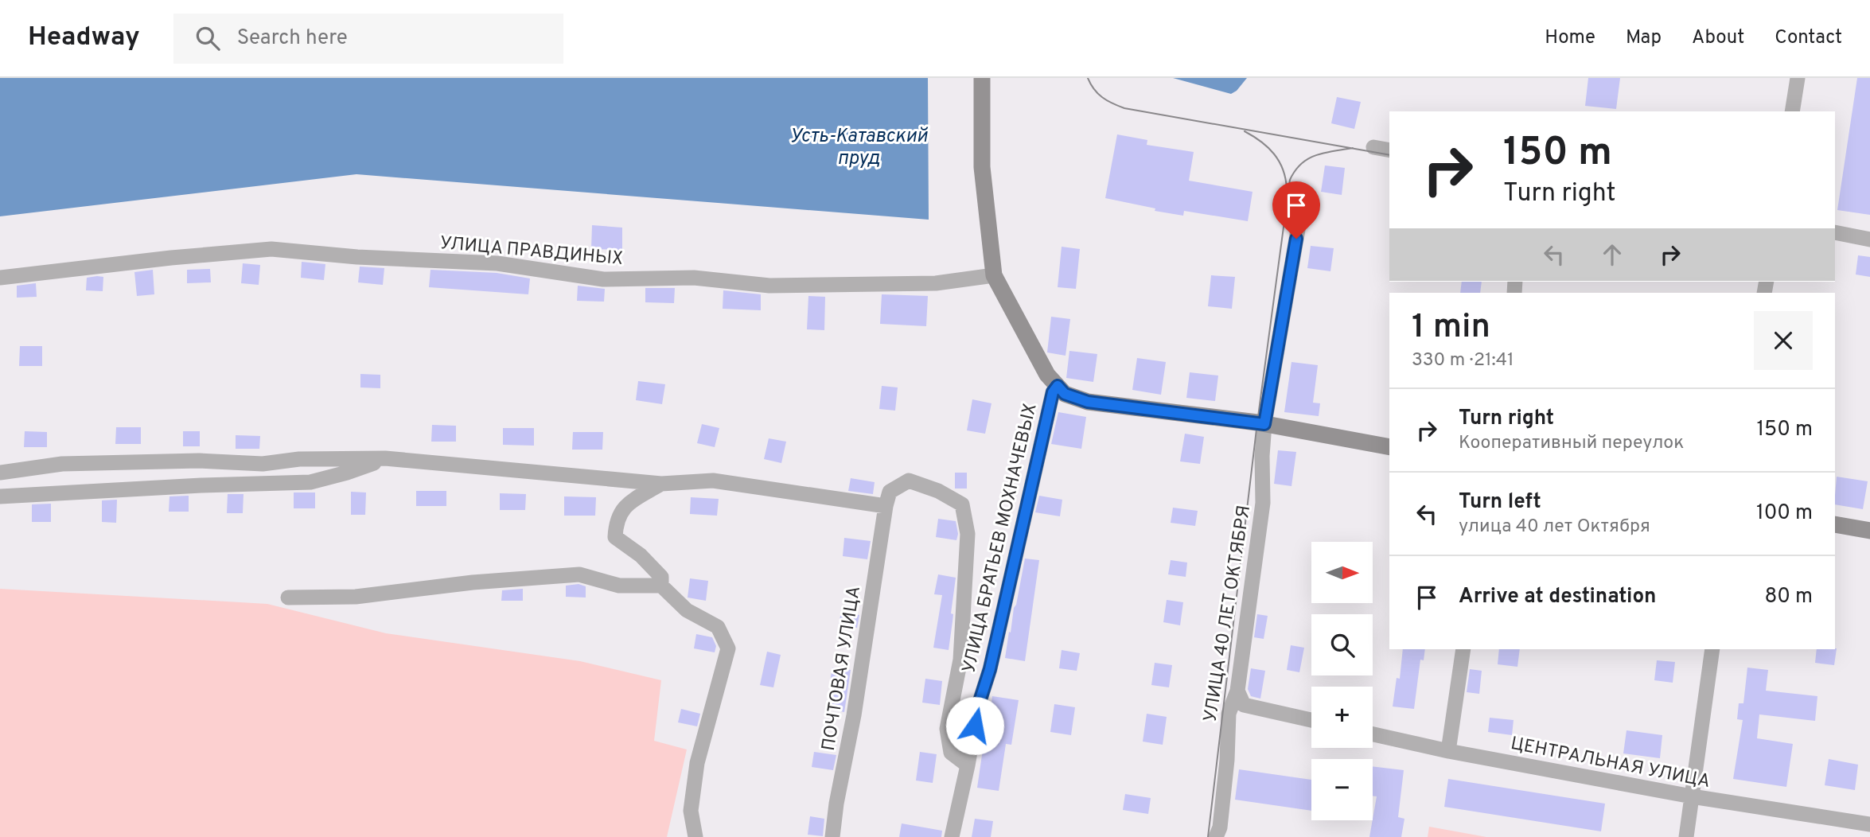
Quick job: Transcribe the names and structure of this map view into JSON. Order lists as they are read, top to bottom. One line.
{"streets":{"street":["УЛИЦА ПРАВДИНЫХ","УЛИЦА БРАТЬЕВ МОХНАЧЕВЫХ","УЛИЦА 40 ЛЕТ ОКТЯБРЯ","ПОЧТОВАЯ УЛИЦА","ЦЕНТРАЛЬНАЯ УЛИЦА"]},"water":["Усть-Катавский пруд"],"north":"right","page":{"header":"Headway","search":"Search here","nav":["Home","Map","About","Contact"],"turn":["150 m","Turn right"],"heading":["1 min","330 m · 21:41"],"list":[{"name":"Turn right","note":"Кооперативный переулок","value":"150 m"},{"name":"Turn left","note":"улица 40 лет Октября","value":"100 m"},{"name":"Arrive at destination","value":"80 m"}],"map_buttons":["+","−"]}}
